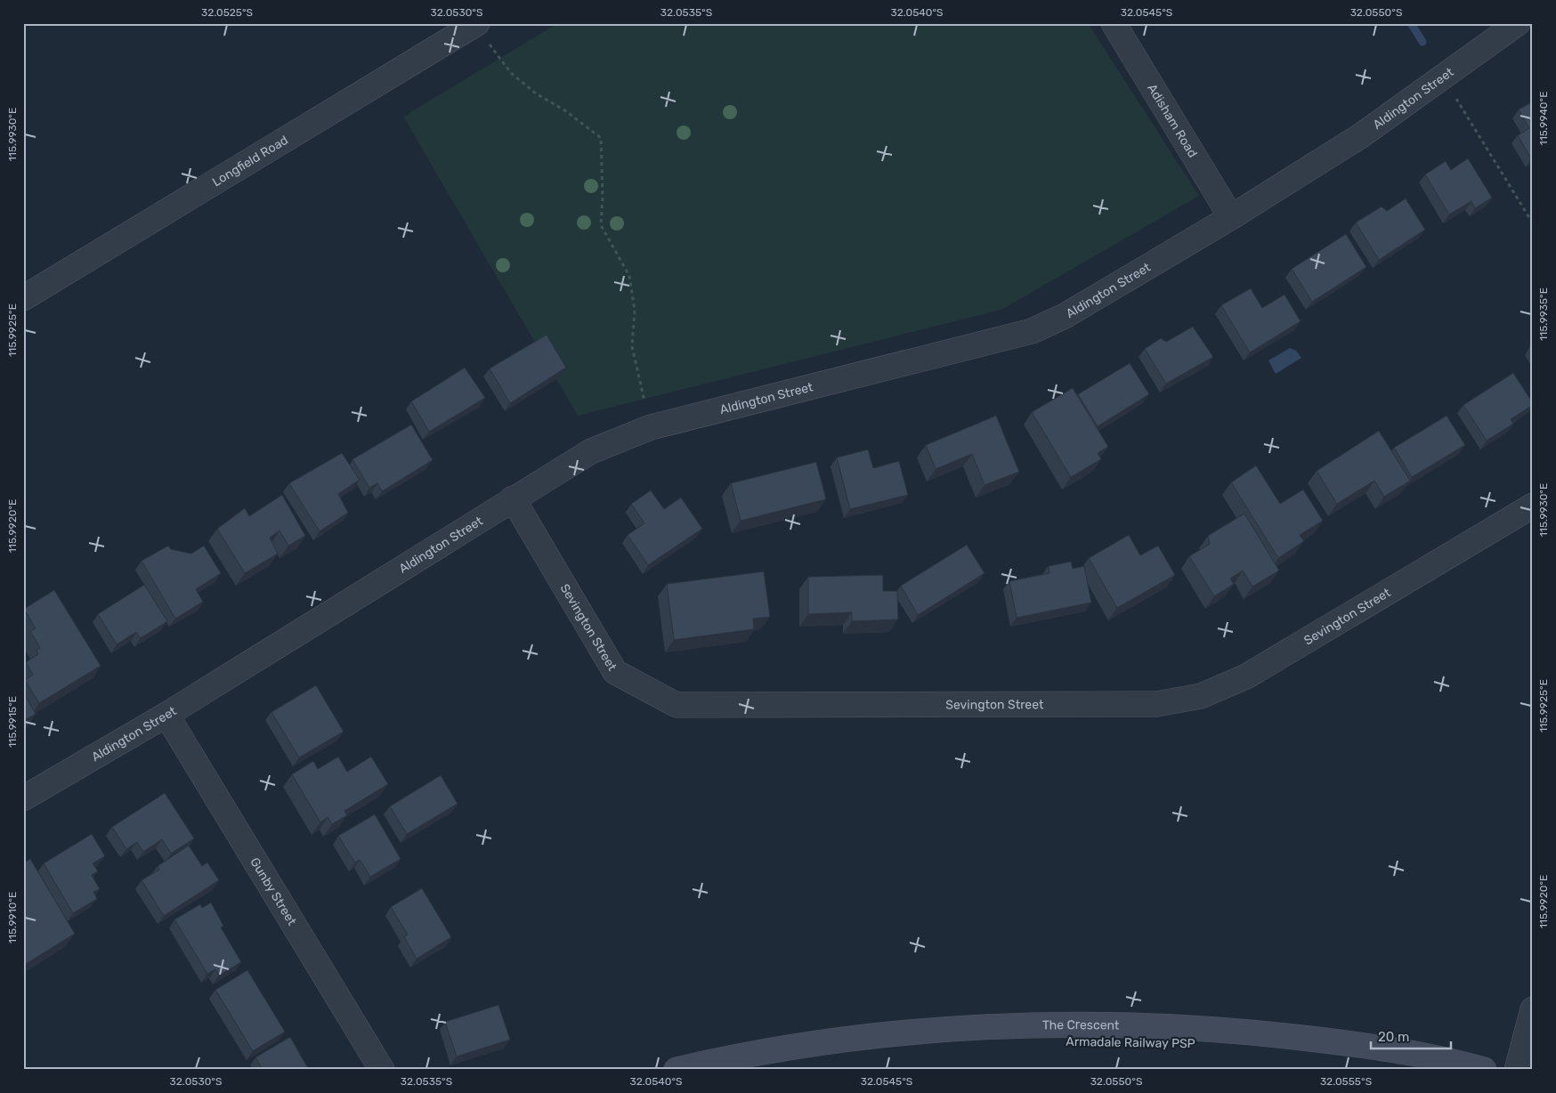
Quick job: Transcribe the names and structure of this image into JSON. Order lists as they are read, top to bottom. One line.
{"streets":{"main road":["The Crescent"],"street":["Aldington Street","Adisham Road","Longfield Road","Sevington Street","Gunby Street"]},"crossings":[["Aldington Street","Adisham Road"],["Aldington Street","Sevington Street"],["Aldington Street","Gunby Street"]],"scale_bar":"20 m","coordinates":["32.0525°S","32.0530°S","32.0535°S","32.0540°S","32.0545°S","32.0550°S","115.9940°E","115.9930°E","115.9935°E","115.9925°E","115.9920°E","115.9915°E","115.9910°E","32.0555°S"]}
